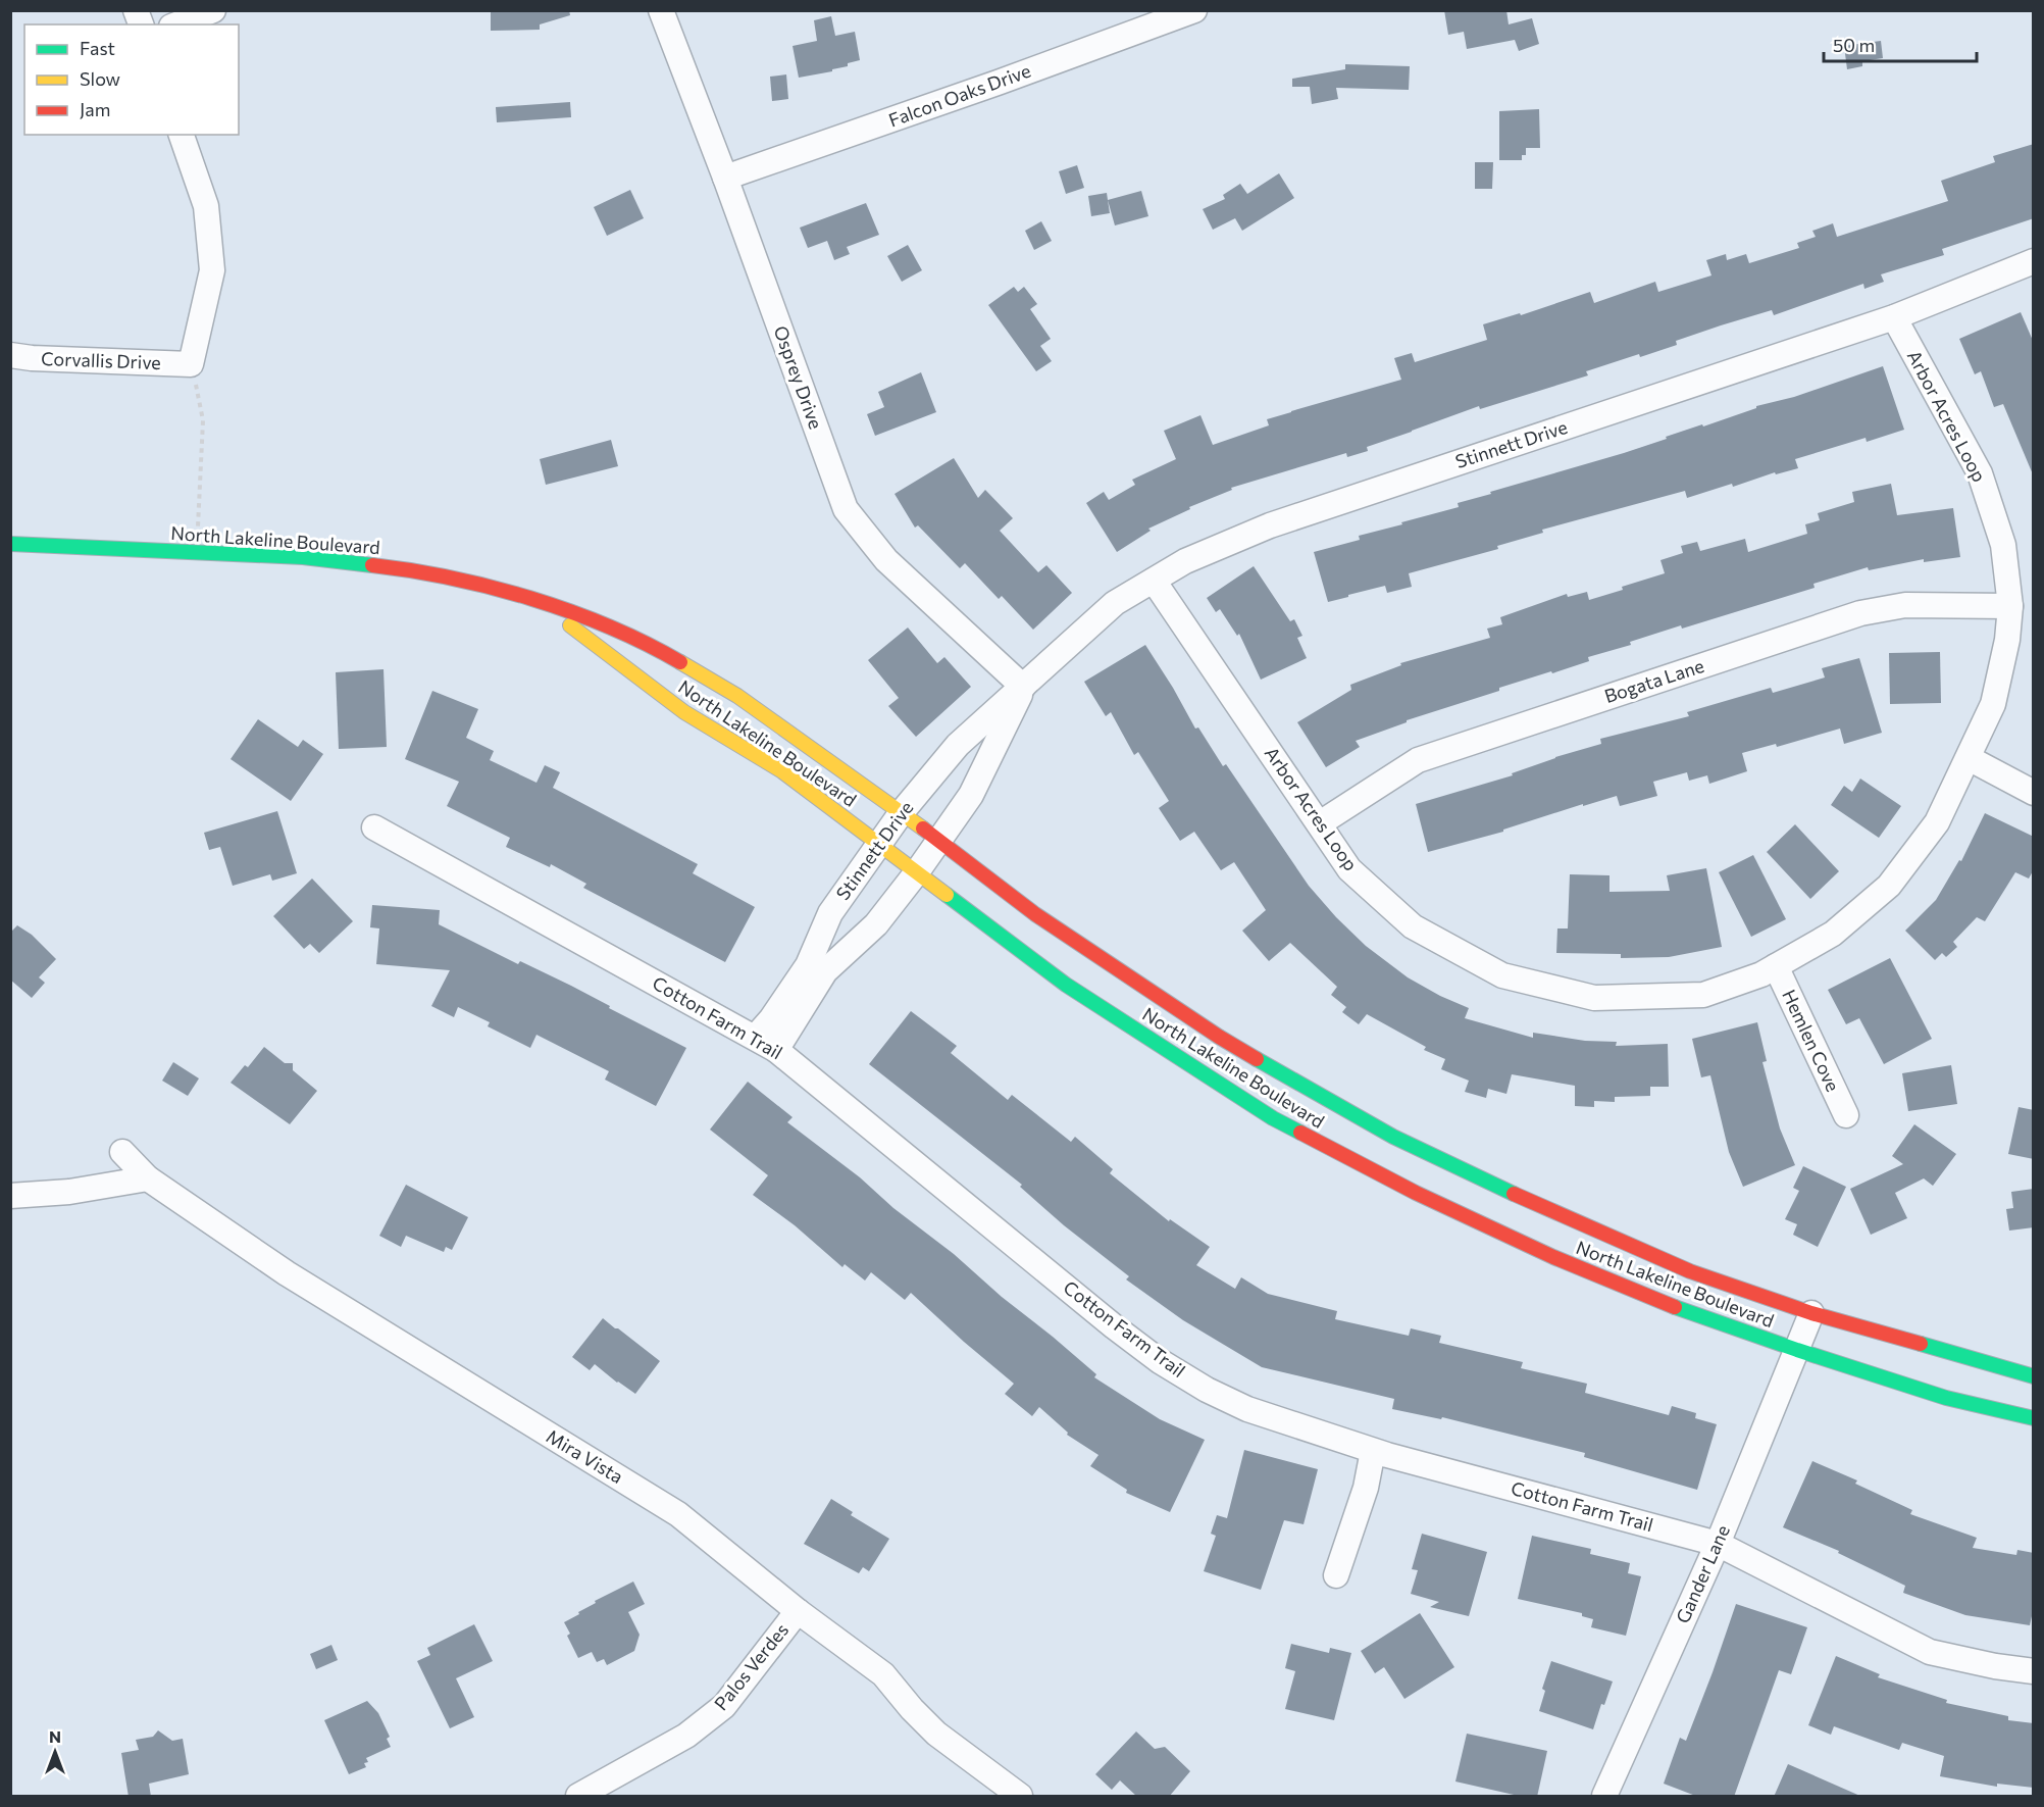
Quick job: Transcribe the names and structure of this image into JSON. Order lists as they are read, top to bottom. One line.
{"streets":{"main road":["North Lakeline Boulevard"],"street":["Falcon Oaks Drive","Corvallis Drive","Osprey Drive","Arbor Acres Loop","Stinnett Drive","Bogata Lane","Cotton Farm Trail","Hemlen Cove","Mira Vista","Gander Lane","Palos Verdes"]},"crossings":[["Falcon Oaks Drive","Osprey Drive"],["Osprey Drive","Stinnett Drive"],["Arbor Acres Loop","Stinnett Drive"],["Arbor Acres Loop","Bogata Lane"],["Arbor Acres Loop","Hemlen Cove"],["Stinnett Drive","North Lakeline Boulevard"],["Stinnett Drive","Cotton Farm Trail"],["North Lakeline Boulevard","Gander Lane"],["Cotton Farm Trail","Gander Lane"],["Mira Vista","Palos Verdes"]],"legend":["Fast","Slow","Jam"],"scale_bar":"50 m","north":"top"}
